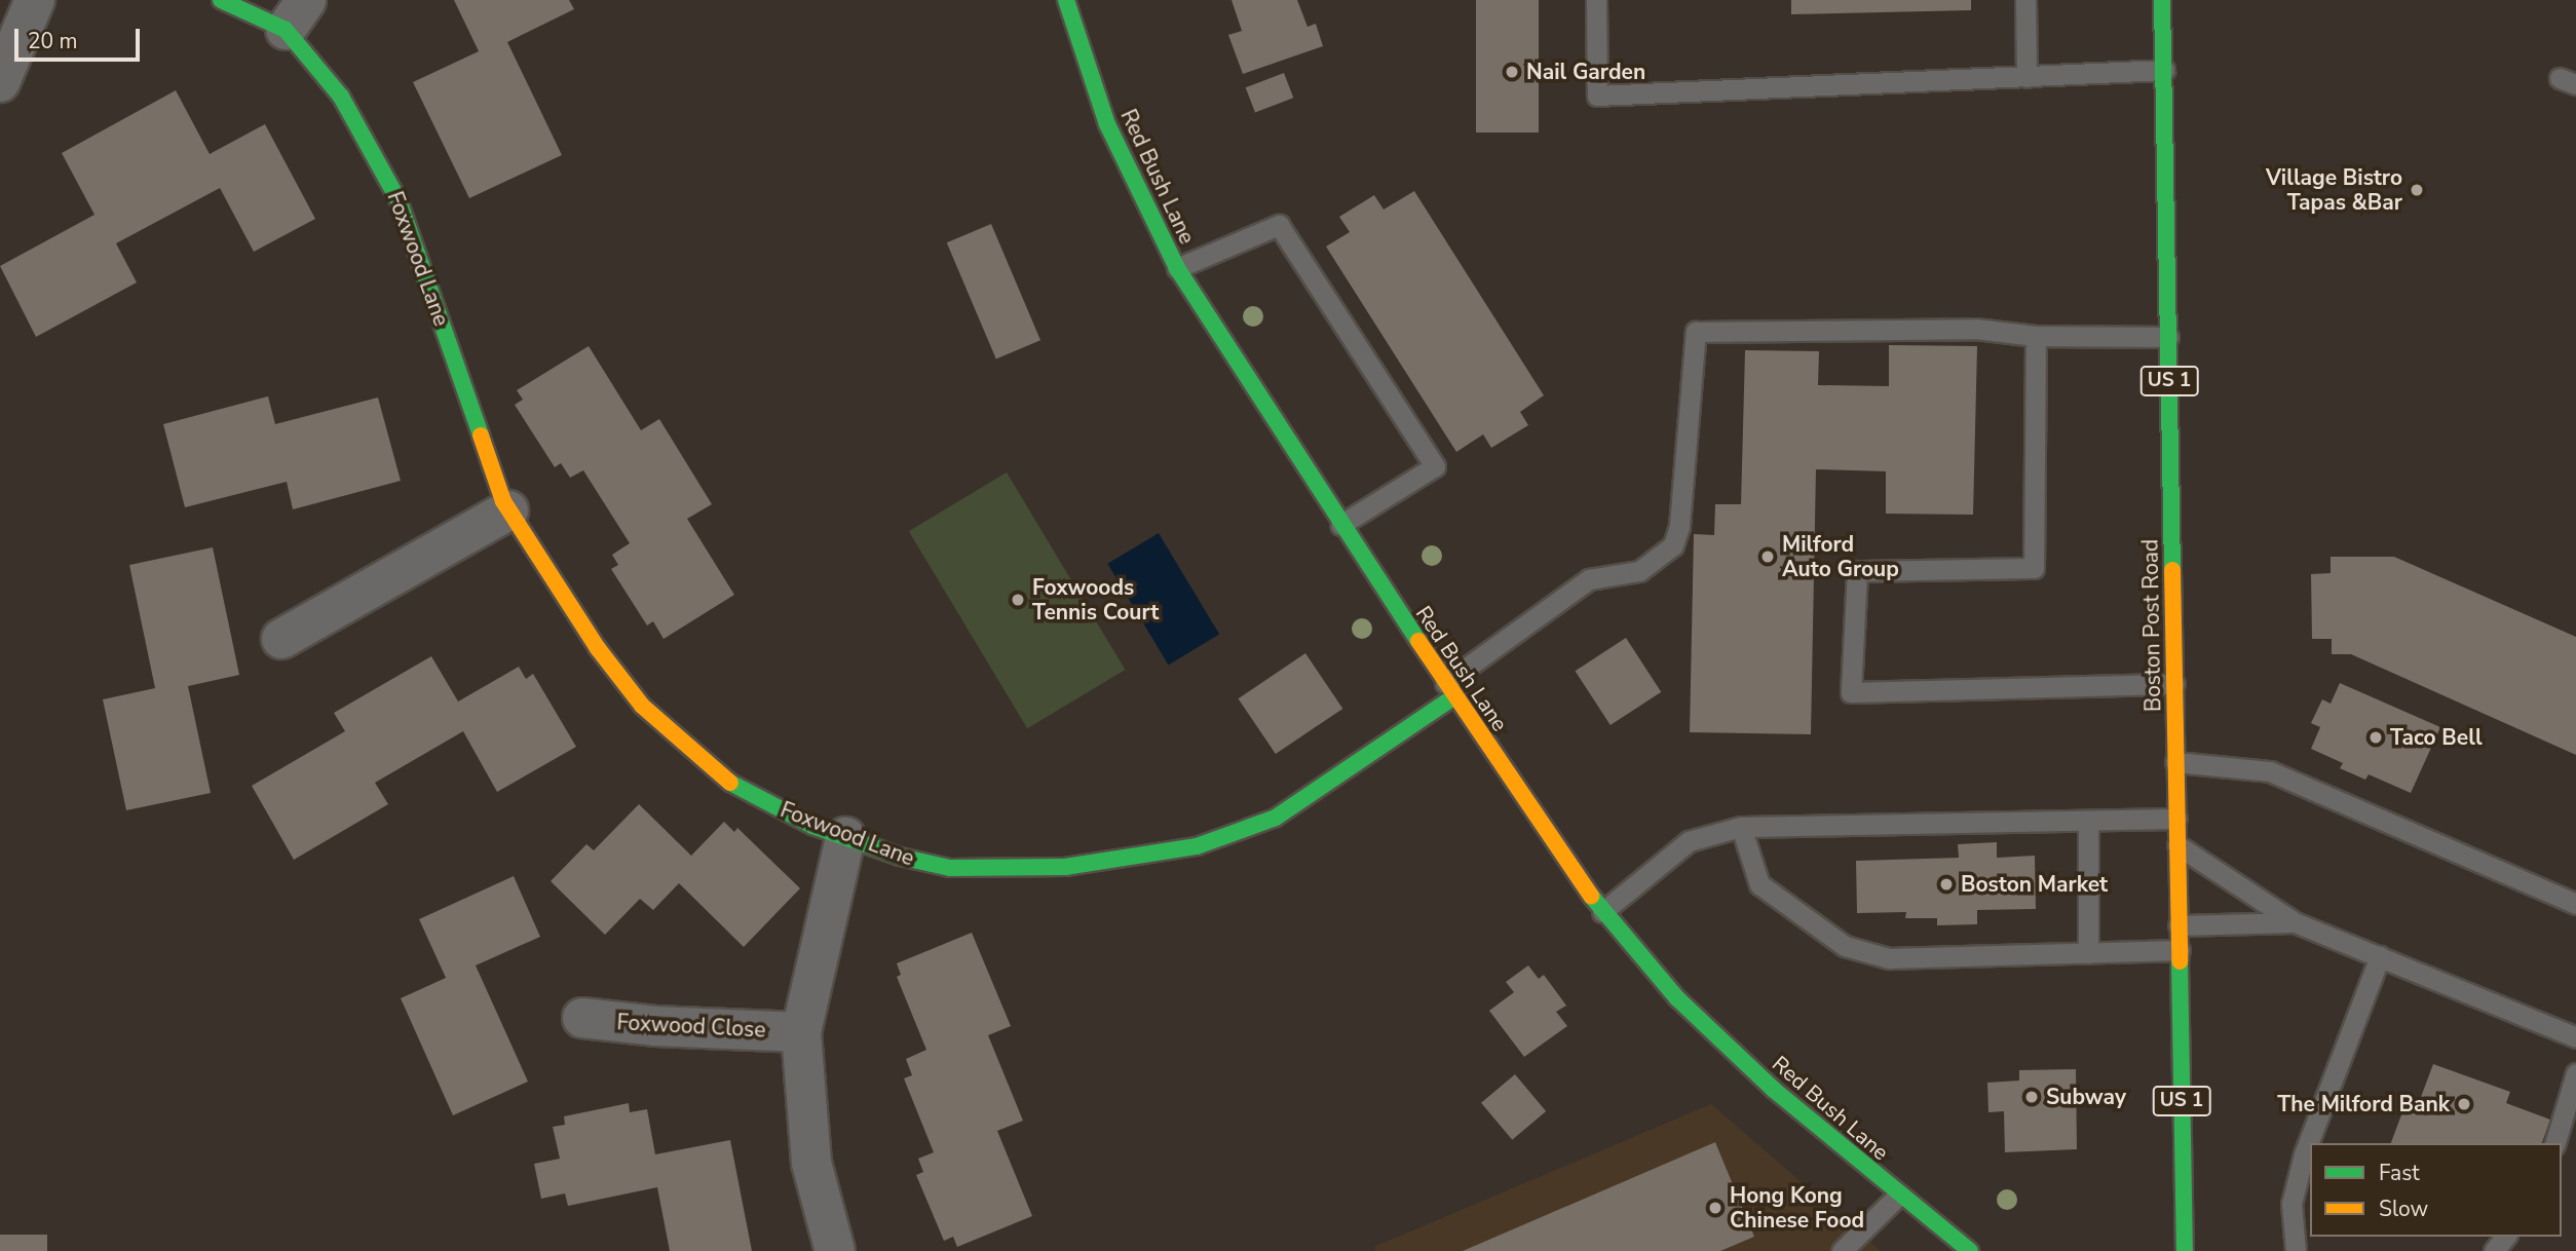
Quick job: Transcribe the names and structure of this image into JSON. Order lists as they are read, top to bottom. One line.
{"streets":{"street":["Red Bush Lane","Foxwood Lane","US 1","Boston Post Road","Foxwood Close"]},"crossings":[["Red Bush Lane","Foxwood Lane"]],"places":["Nail Garden","Village Bistro Tapas &Bar","Milford Auto Group","Foxwoods Tennis Court","Taco Bell","Boston Market","Subway","The Milford Bank","Hong Kong Chinese Food"],"legend":["Fast","Slow"],"scale_bar":"20 m"}
